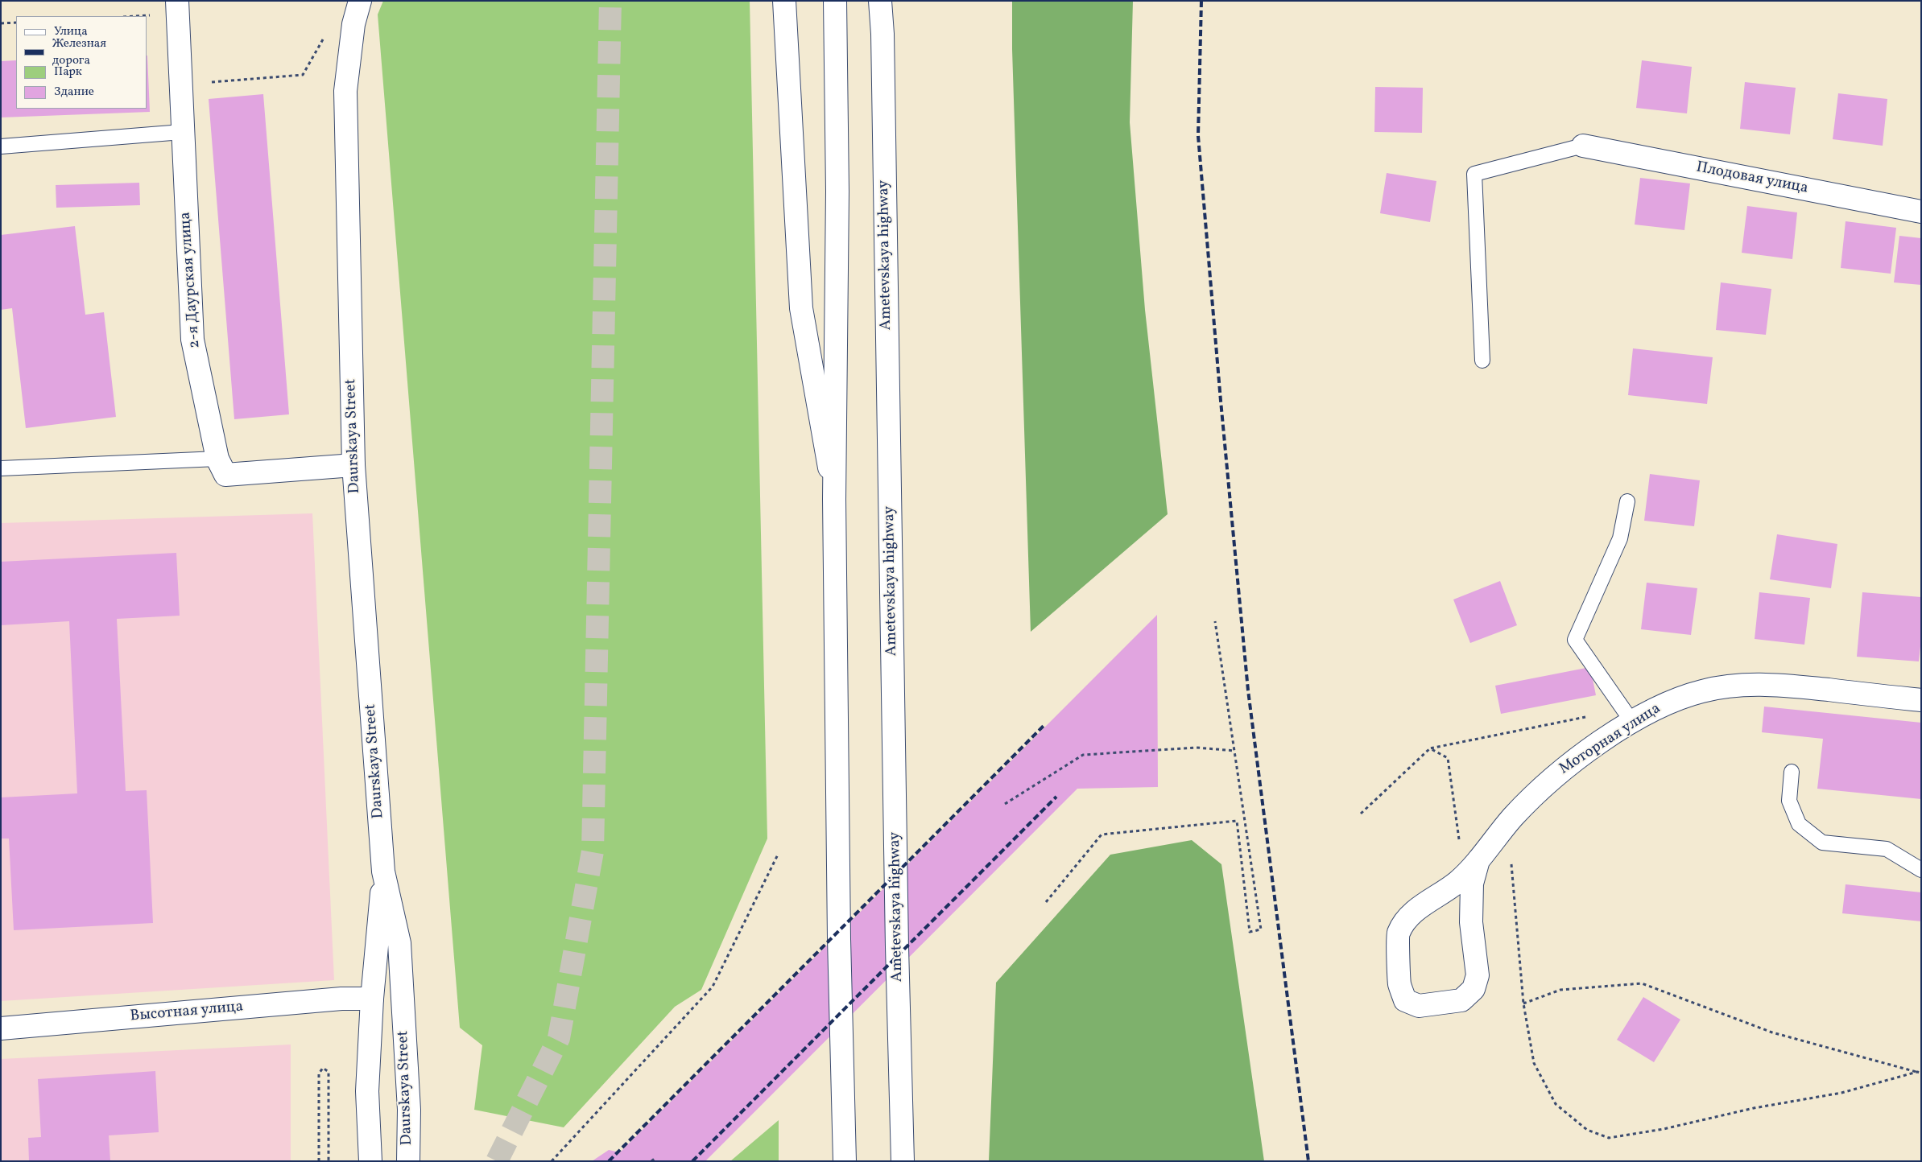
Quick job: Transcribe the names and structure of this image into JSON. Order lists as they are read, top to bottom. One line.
{"streets":{"street":["Плодовая улица","Ametevskaya highway","2-я Даурская улица","Daurskaya Street","Моторная улица","Высотная улица"]},"crossings":[["2-я Даурская улица","Daurskaya Street"],["Daurskaya Street","Высотная улица"]],"legend":["Улица","Железная дорога","Парк","Здание"]}
